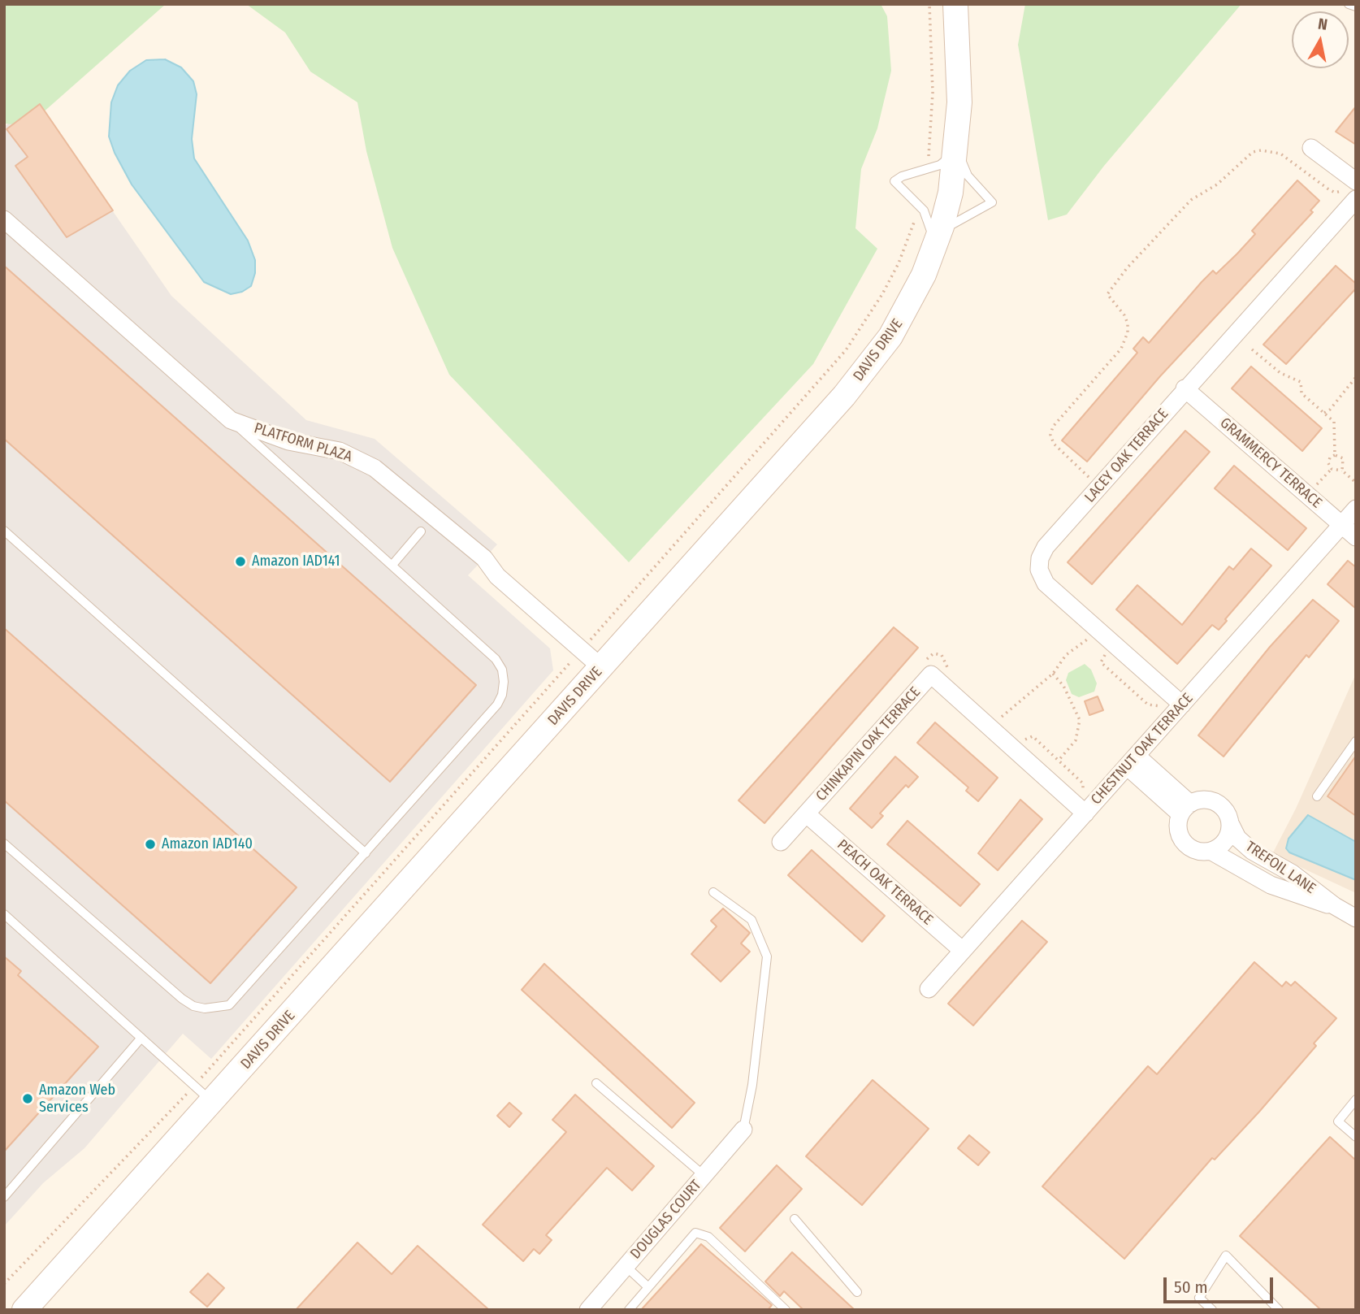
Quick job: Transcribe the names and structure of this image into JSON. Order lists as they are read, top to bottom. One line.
{"streets":{"street":["DAVIS DRIVE","PLATFORM PLAZA","LACEY OAK TERRACE","GRAMMERCY TERRACE","CHINKAPIN OAK TERRACE","CHESTNUT OAK TERRACE","TREFOIL LANE","PEACH OAK TERRACE","DOUGLAS COURT"]},"crossings":[["DAVIS DRIVE","PLATFORM PLAZA"],["LACEY OAK TERRACE","GRAMMERCY TERRACE"],["LACEY OAK TERRACE","CHESTNUT OAK TERRACE"],["GRAMMERCY TERRACE","CHESTNUT OAK TERRACE"],["CHINKAPIN OAK TERRACE","CHESTNUT OAK TERRACE"],["CHINKAPIN OAK TERRACE","PEACH OAK TERRACE"],["CHESTNUT OAK TERRACE","PEACH OAK TERRACE"]],"places":["Amazon IAD141","Amazon IAD140","Amazon Web Services"],"scale_bar":"50 m","north":"top"}
